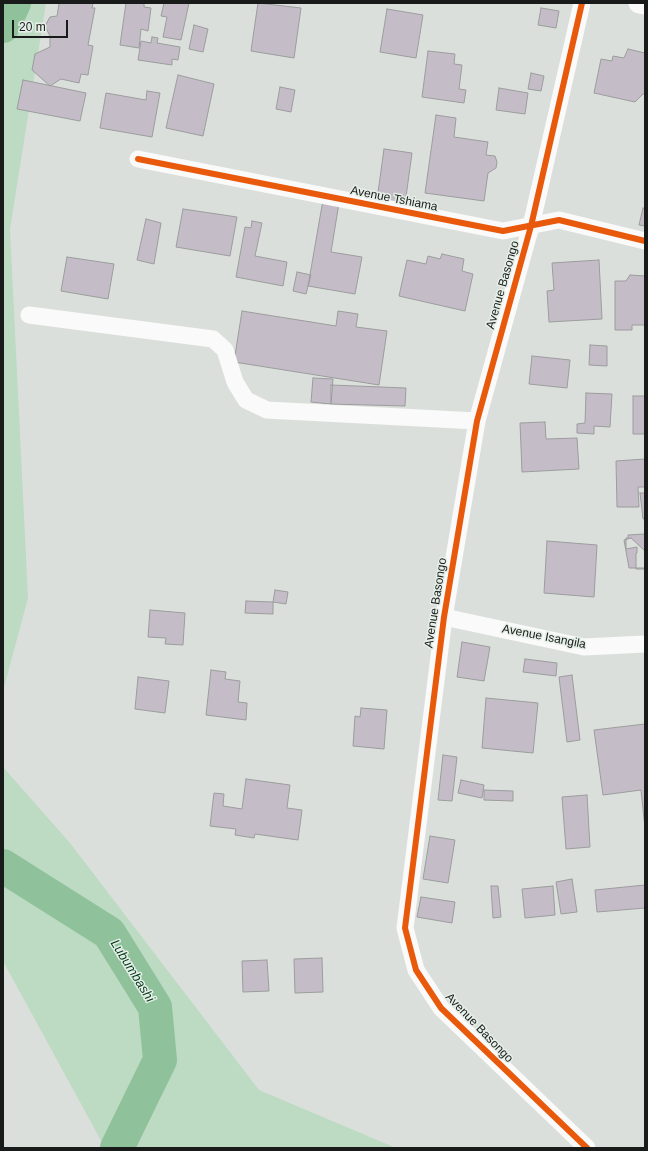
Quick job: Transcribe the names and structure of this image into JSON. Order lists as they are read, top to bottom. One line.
{"streets":{"street":["Avenue Tshiama","Avenue Basongo","Avenue Isangila"]},"crossings":[["Avenue Tshiama","Avenue Basongo"],["Avenue Basongo","Avenue Isangila"]],"water":["Lubumbashi"],"scale_bar":"20 m"}
